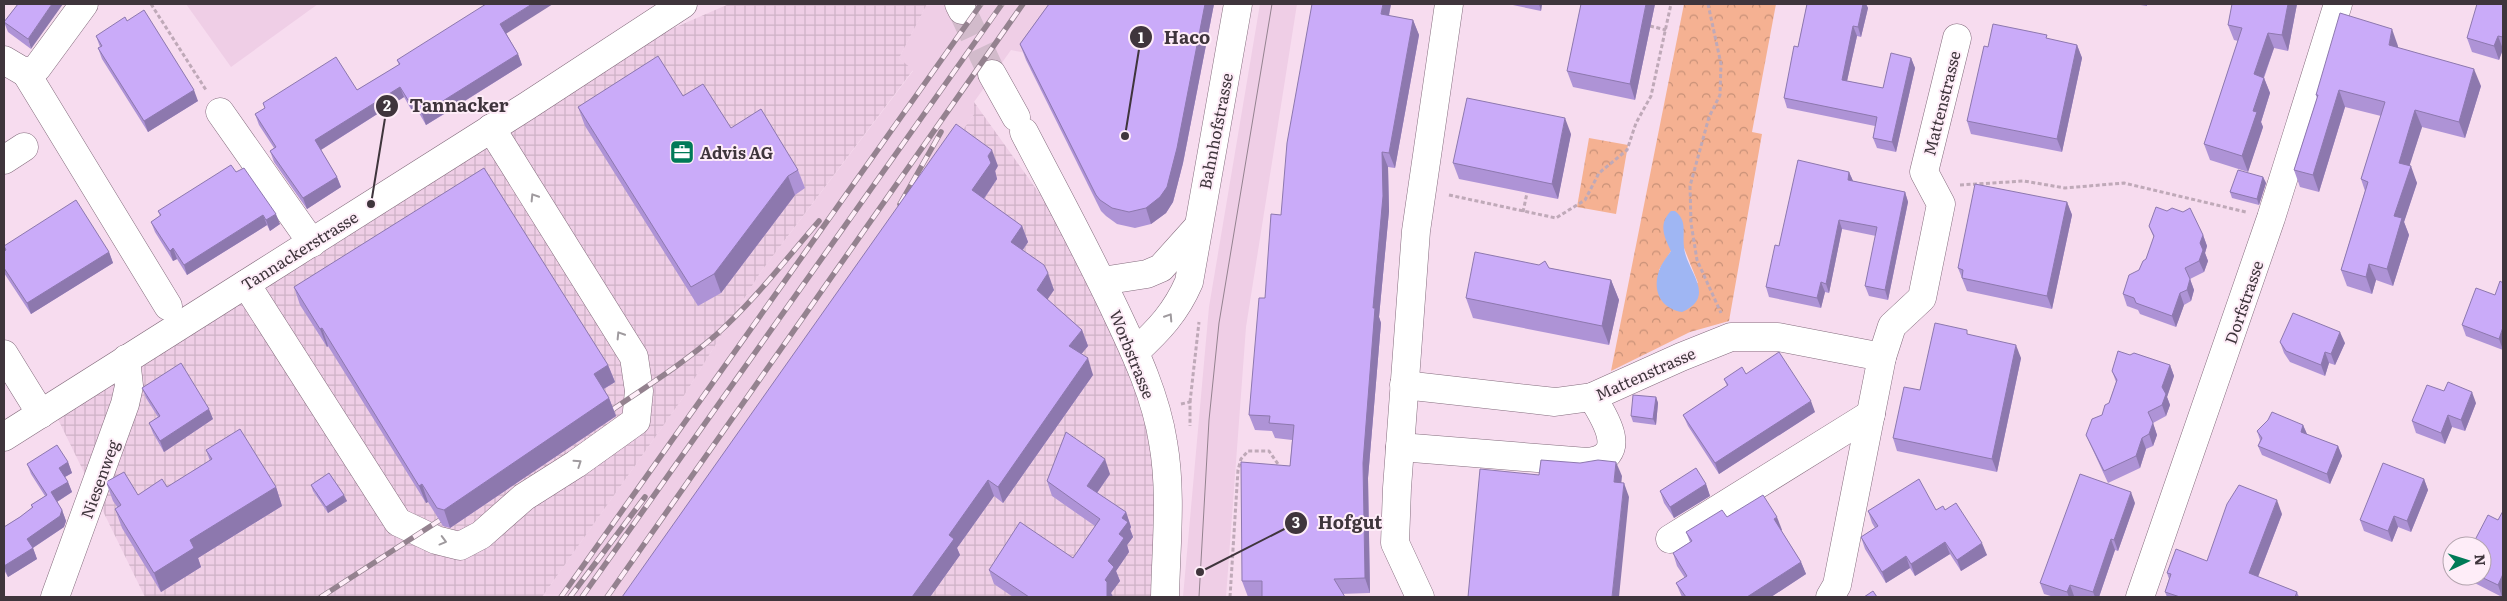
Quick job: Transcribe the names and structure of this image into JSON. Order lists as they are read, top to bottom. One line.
{"streets":{"street":["Mattenstrasse","Bahnhofstrasse","Tannackerstrasse","Dorfstrasse","Worbstrasse","Niesenweg"]},"crossings":[["Bahnhofstrasse","Worbstrasse"],["Tannackerstrasse","Niesenweg"]],"places":{"other":["Haco","Tannacker","Hofgut"],"office":["Advis AG"]},"north":"right"}
